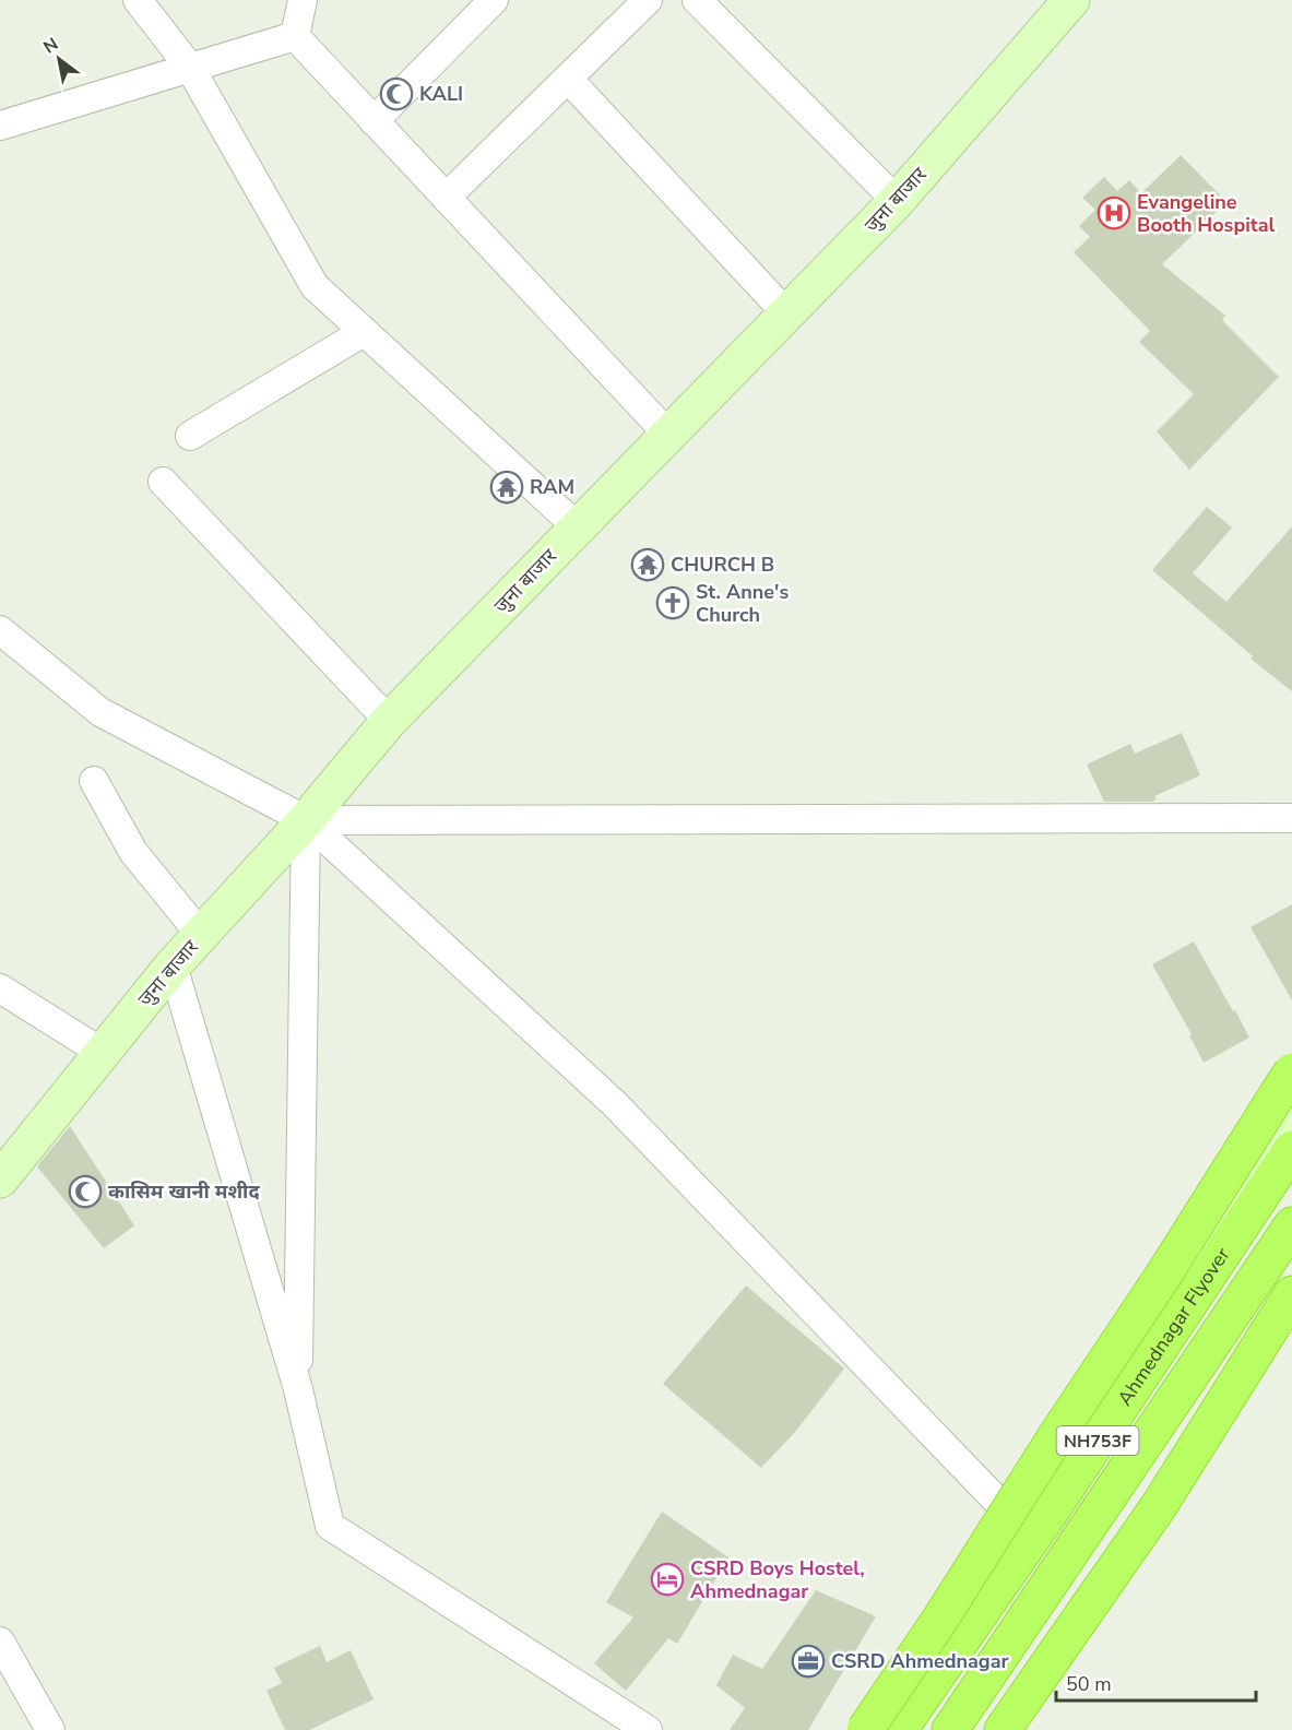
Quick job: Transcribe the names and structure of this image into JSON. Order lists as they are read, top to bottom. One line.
{"streets":{"highway":["Ahmednagar Flyover","NH753F"],"street":["जुना बाजार"]},"places":{"mosque":["KALI","कासिम खानी मशीद"],"hospital":["Evangeline Booth Hospital"],"temple":["RAM","CHURCH B"],"church":["St. Anne's Church"],"hotel":["CSRD Boys Hostel, Ahmednagar"],"office":["CSRD Ahmednagar"]},"scale_bar":"50 m","north":"top left"}
